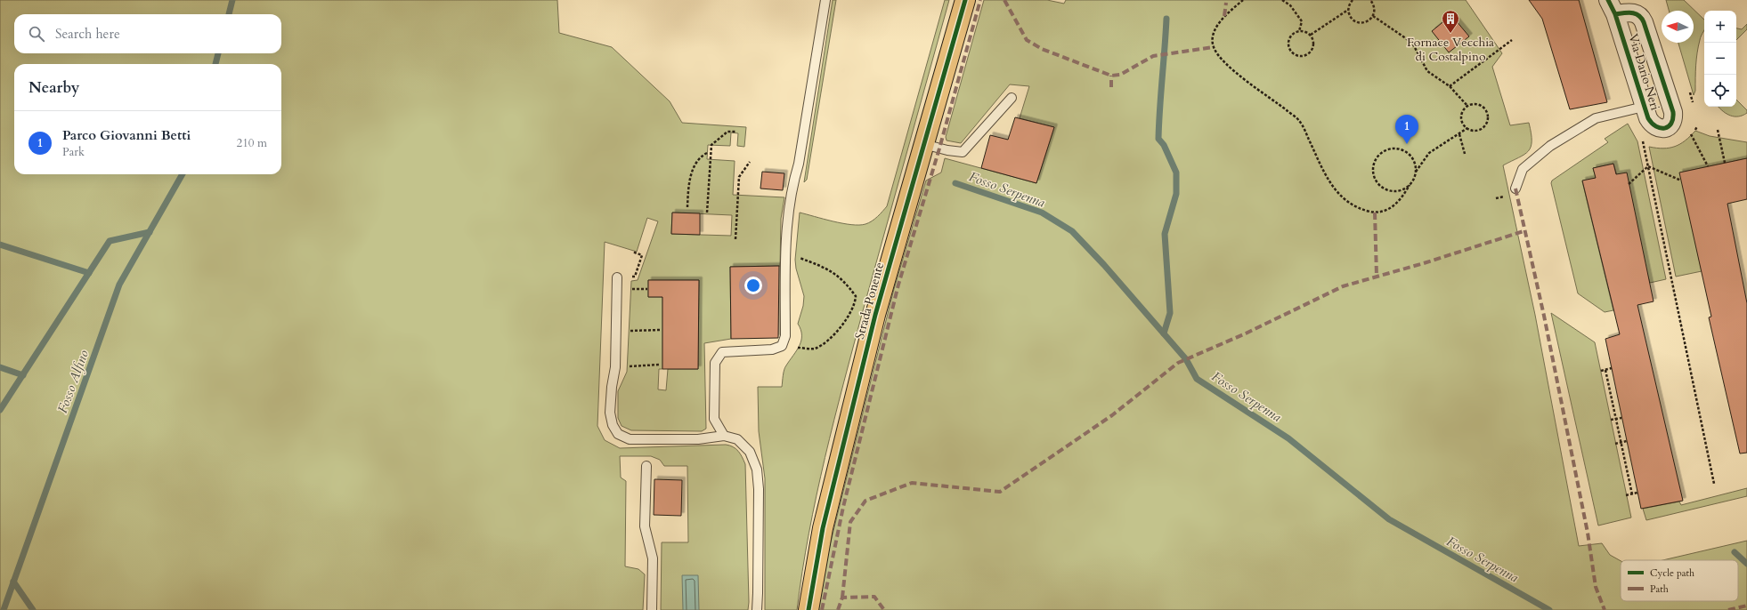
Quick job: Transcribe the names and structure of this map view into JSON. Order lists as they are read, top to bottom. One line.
{"streets":{"main road":["Strada Ponente"],"street":["Via Dario Neri"]},"water":["Fosso Serpenna","Fosso Alfino"],"places":{"building":["Fornace Vecchia di Costalpino"]},"legend":["Cycle path","Path"],"north":"left","page":{"map_buttons":["+","−"],"search":"Search here","heading":"Nearby","list":[{"mark":"1","name":"Parco Giovanni Betti","note":"Park","value":"210 m"}],"pins":"1"}}
